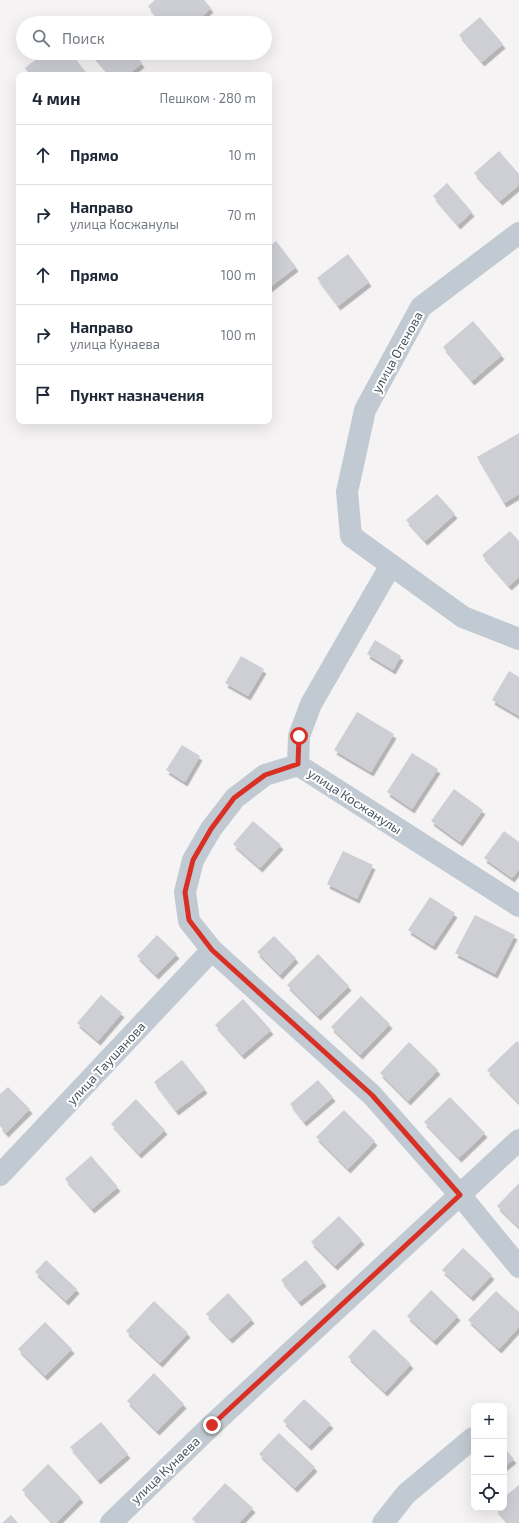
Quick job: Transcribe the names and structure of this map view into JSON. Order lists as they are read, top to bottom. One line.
{"streets":{"street":["улица Отенова","улица Косжанулы","улица Таушанова","улица Кунаева"]},"crossings":[["улица Косжанулы","улица Таушанова"],["улица Косжанулы","улица Кунаева"]],"page":{"search":"Поиск","heading":["4 мин","Пешком · 280 m"],"list":[["Прямо","10 m"],["Направо","улица Косжанулы","70 m"],["Прямо","100 m"],["Направо","улица Кунаева","100 m"],"Пункт назначения"],"map_buttons":["+","−"]}}
